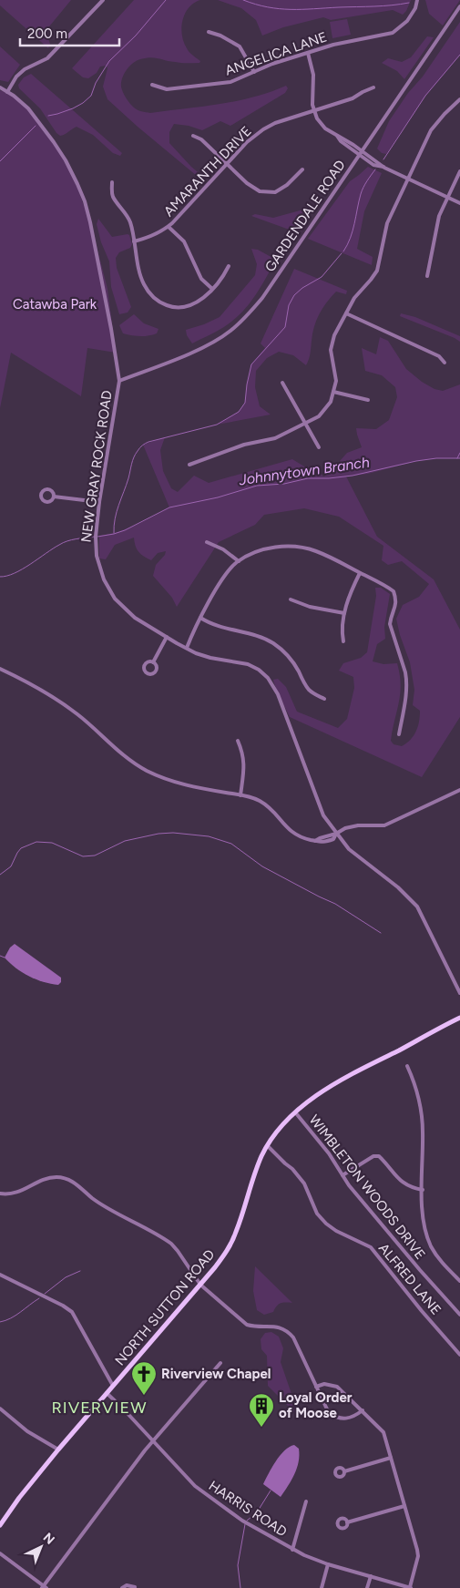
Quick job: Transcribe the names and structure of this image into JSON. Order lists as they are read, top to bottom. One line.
{"streets":{"main road":["NORTH SUTTON ROAD"],"street":["ANGELICA LANE","AMARANTH DRIVE","GARDENDALE ROAD","NEW GRAY ROCK ROAD","WIMBLETON WOODS DRIVE","ALFRED LANE","HARRIS ROAD"]},"crossings":[["GARDENDALE ROAD","NEW GRAY ROCK ROAD"],["WIMBLETON WOODS DRIVE","NORTH SUTTON ROAD"],["ALFRED LANE","NORTH SUTTON ROAD"],["NORTH SUTTON ROAD","HARRIS ROAD"]],"districts":["RIVERVIEW"],"water":["Johnnytown Branch"],"parks":["Catawba Park"],"places":{"church":["Riverview Chapel"],"building":["Loyal Order of Moose"]},"scale_bar":"200 m","north":"top right"}
